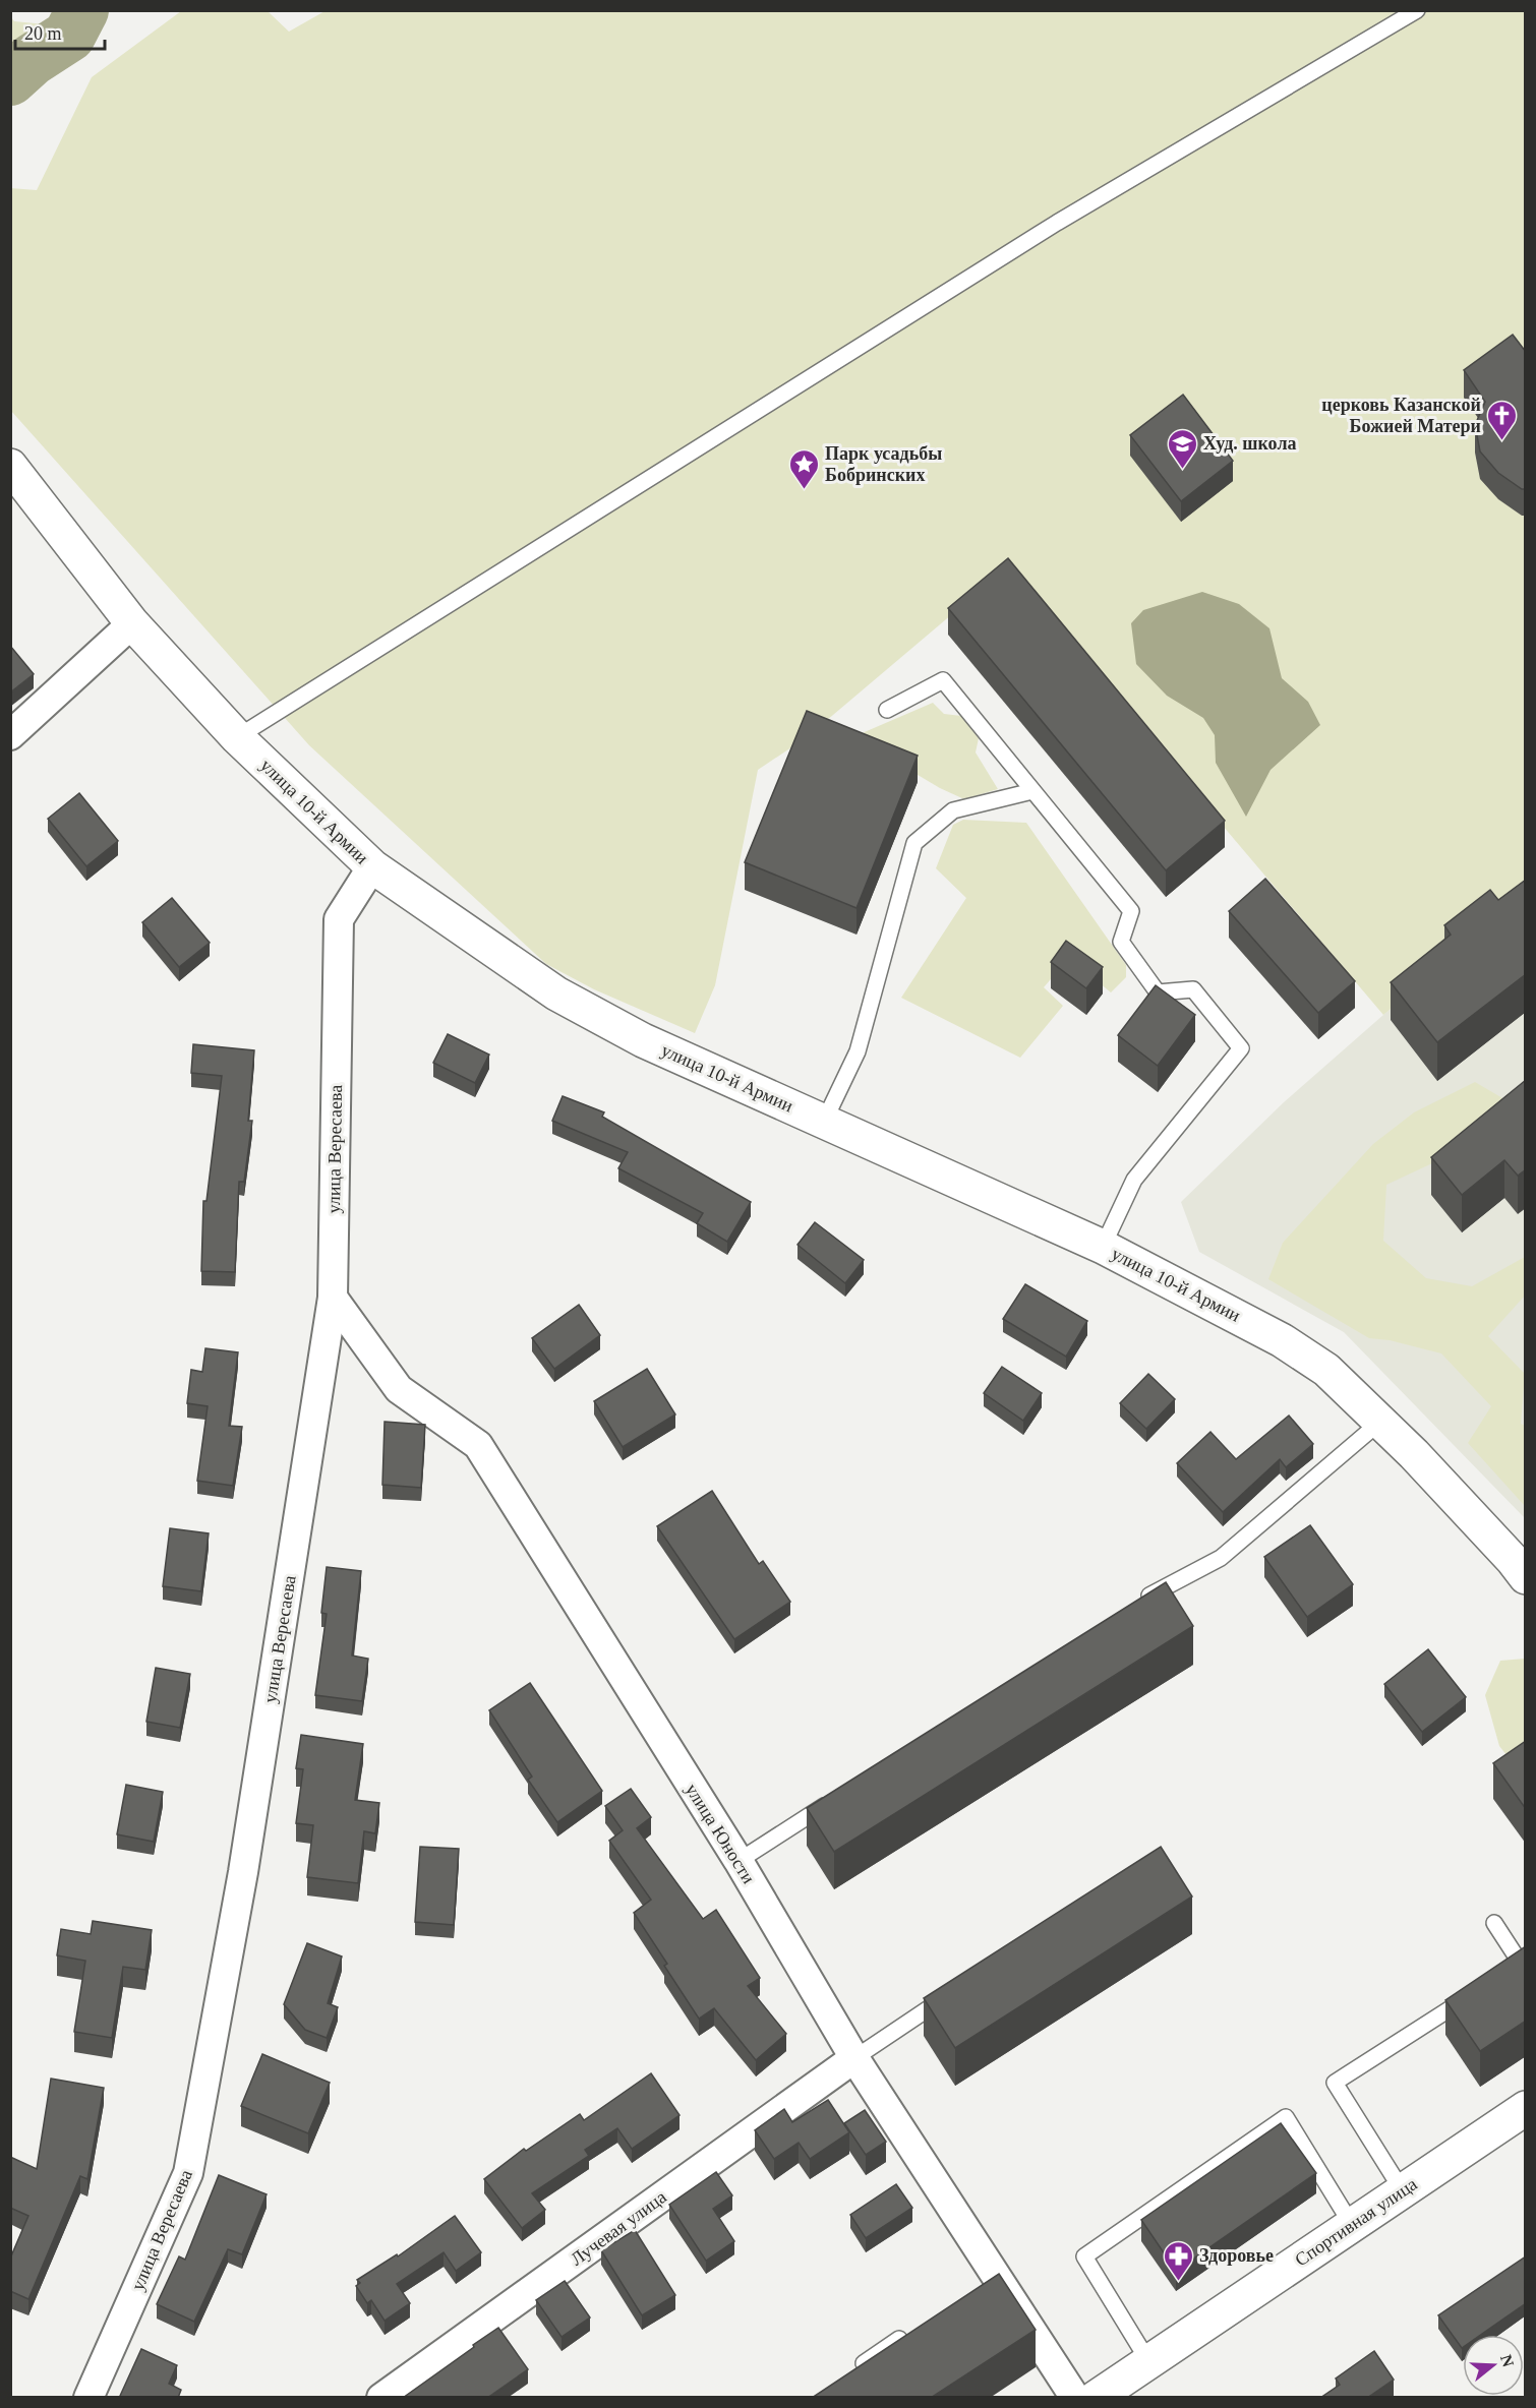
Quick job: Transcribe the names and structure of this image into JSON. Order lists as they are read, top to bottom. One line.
{"streets":{"main road":["улица 10-й Армии","Спортивная улица"],"street":["улица Вересаева","улица Юности","Лучевая улица"]},"crossings":[["улица 10-й Армии","улица Вересаева"],["улица Вересаева","улица Юности"],["улица Юности","Лучевая улица"]],"places":{"church":["церковь Казанской Божией Матери"],"school or university":["Худ. школа"],"place":["Парк усадьбы Бобринских"],"pharmacy":["Здоровье"]},"scale_bar":"20 m","north":"right"}
